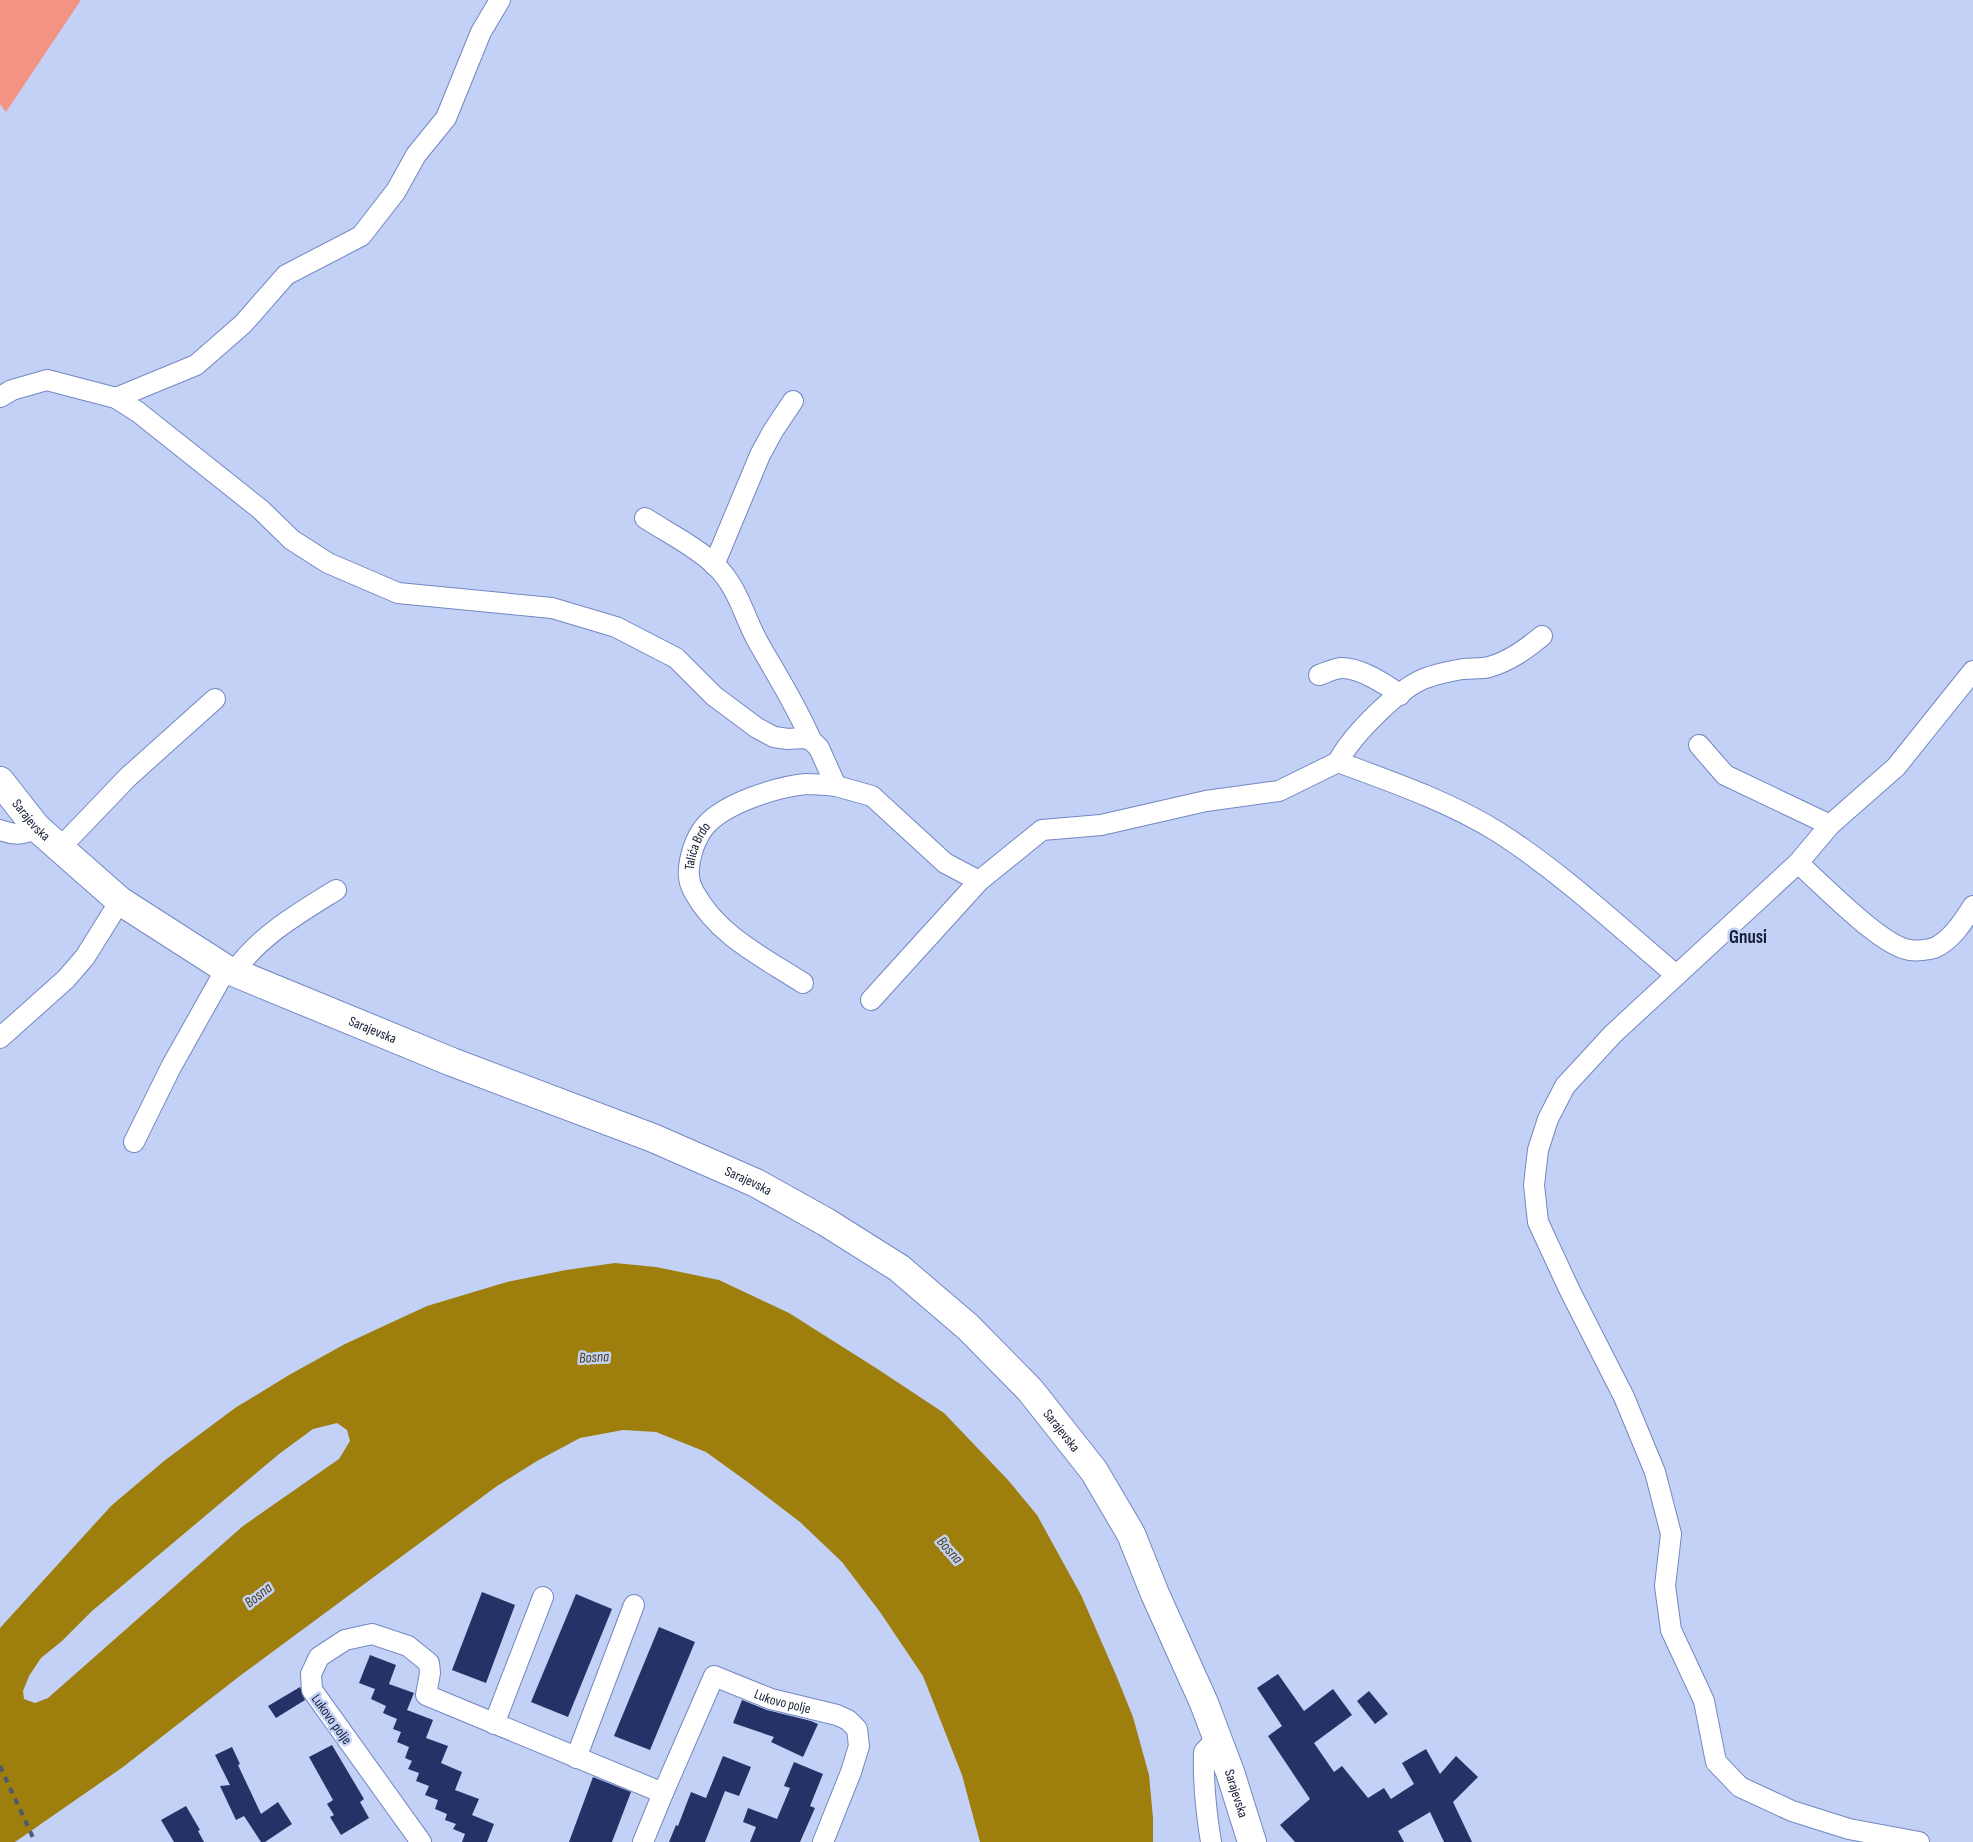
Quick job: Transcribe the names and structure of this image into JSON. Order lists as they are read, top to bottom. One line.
{"streets":{"main road":["Sarajevska"],"street":["Talića Brdo","Lukovo polje"]},"districts":["Gnusi"],"water":["Bosna"]}
